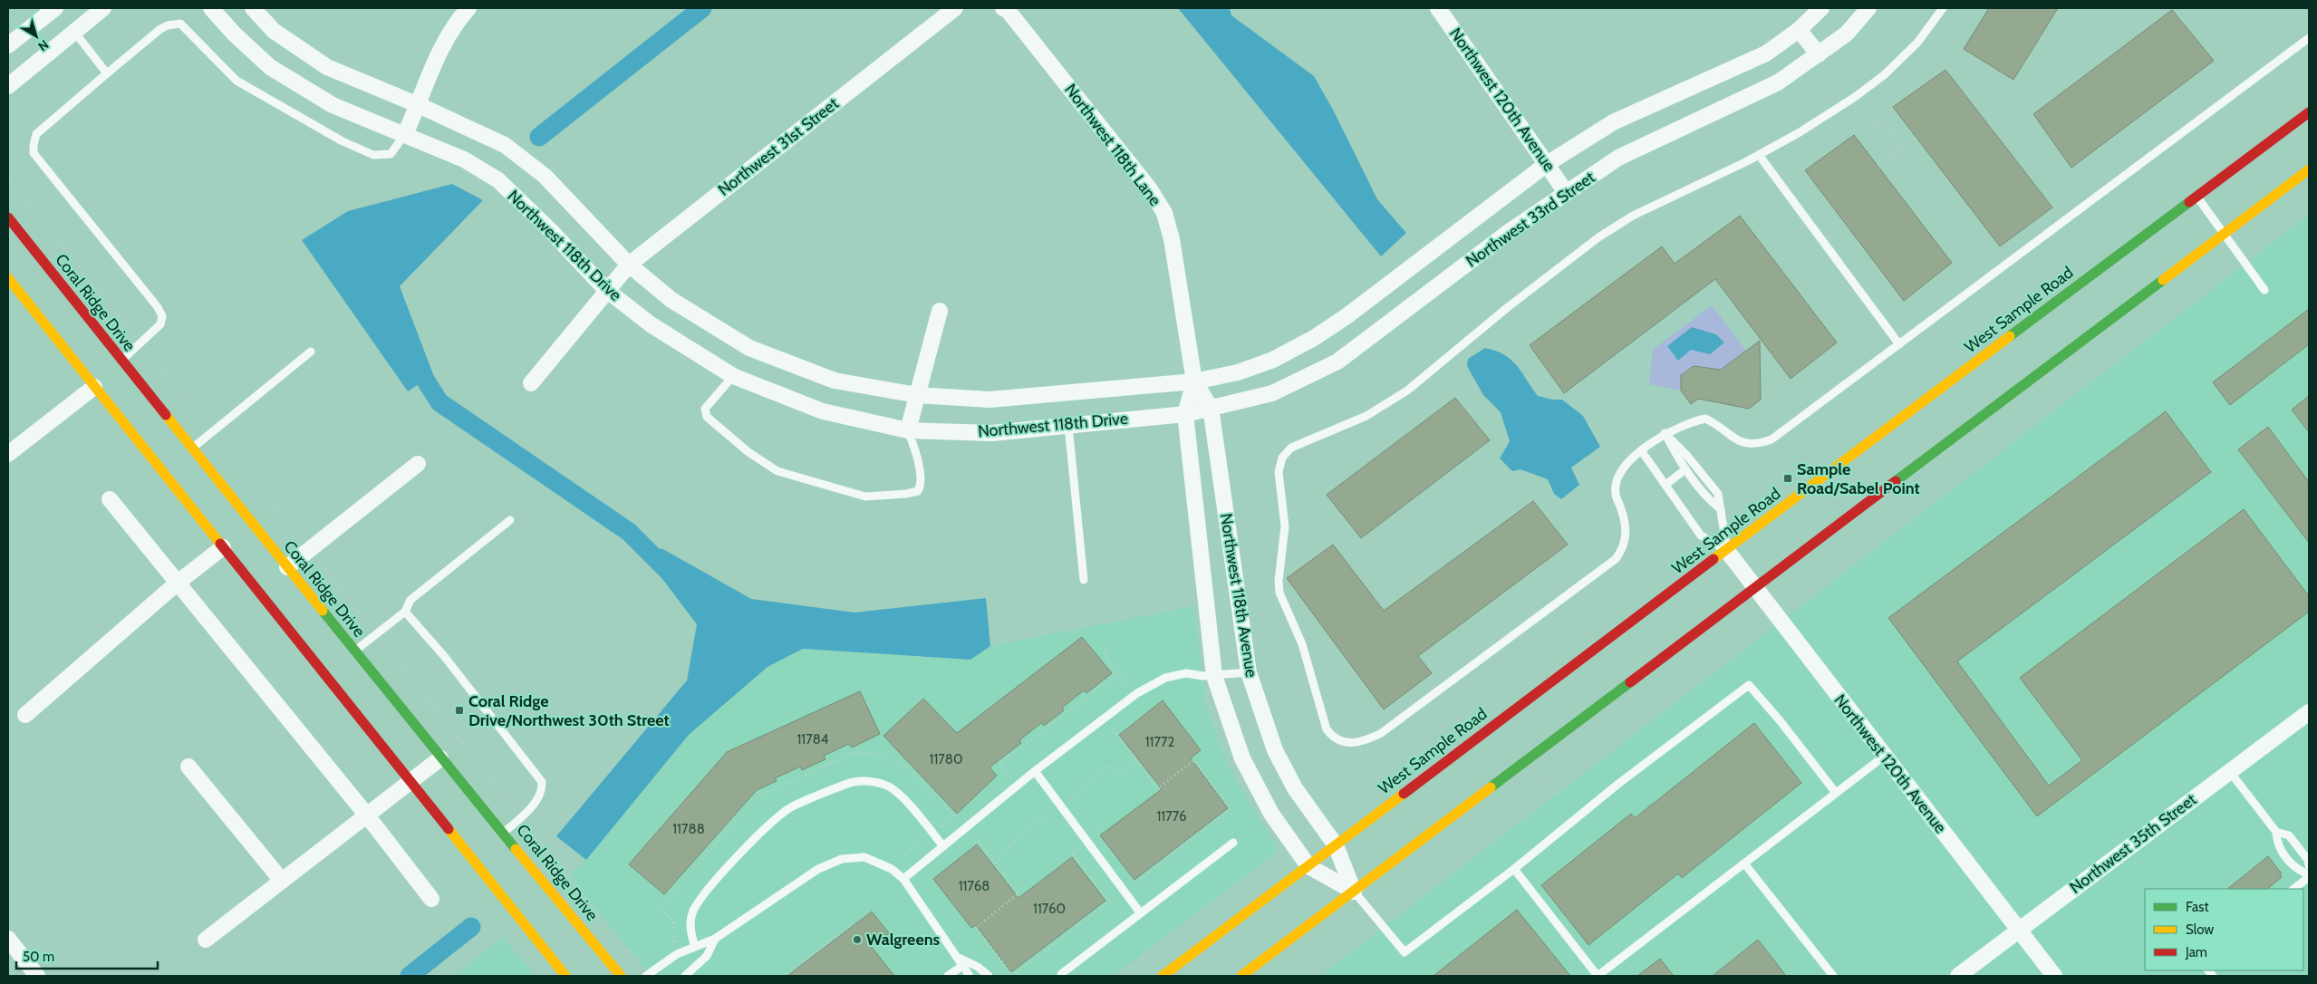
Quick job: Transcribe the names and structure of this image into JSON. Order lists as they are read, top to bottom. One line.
{"streets":{"main road":["Coral Ridge Drive","West Sample Road"],"street":["Northwest 120th Avenue","Northwest 118th Lane","Northwest 31st Street","Northwest 33rd Street","Northwest 118th Drive","Northwest 118th Avenue","Northwest 35th Street"]},"crossings":[["Northwest 120th Avenue","Northwest 33rd Street"],["Northwest 120th Avenue","West Sample Road"],["Northwest 120th Avenue","Northwest 35th Street"],["Northwest 118th Lane","Northwest 33rd Street"],["Northwest 118th Lane","Northwest 118th Drive"],["Northwest 118th Lane","Northwest 118th Avenue"],["Northwest 31st Street","Northwest 118th Drive"],["Northwest 33rd Street","Northwest 118th Drive"],["Northwest 33rd Street","Northwest 118th Avenue"],["Northwest 118th Drive","Northwest 118th Avenue"],["West Sample Road","Northwest 118th Avenue"]],"places":{"transit":["Sample Road/Sabel Point","Coral Ridge Drive/Northwest 30th Street"],"other":["Walgreens"]},"house_numbers":["11784","11772","11780","11776","11788","11768","11760"],"legend":["Fast","Slow","Jam"],"scale_bar":"50 m","north":"bottom right"}
